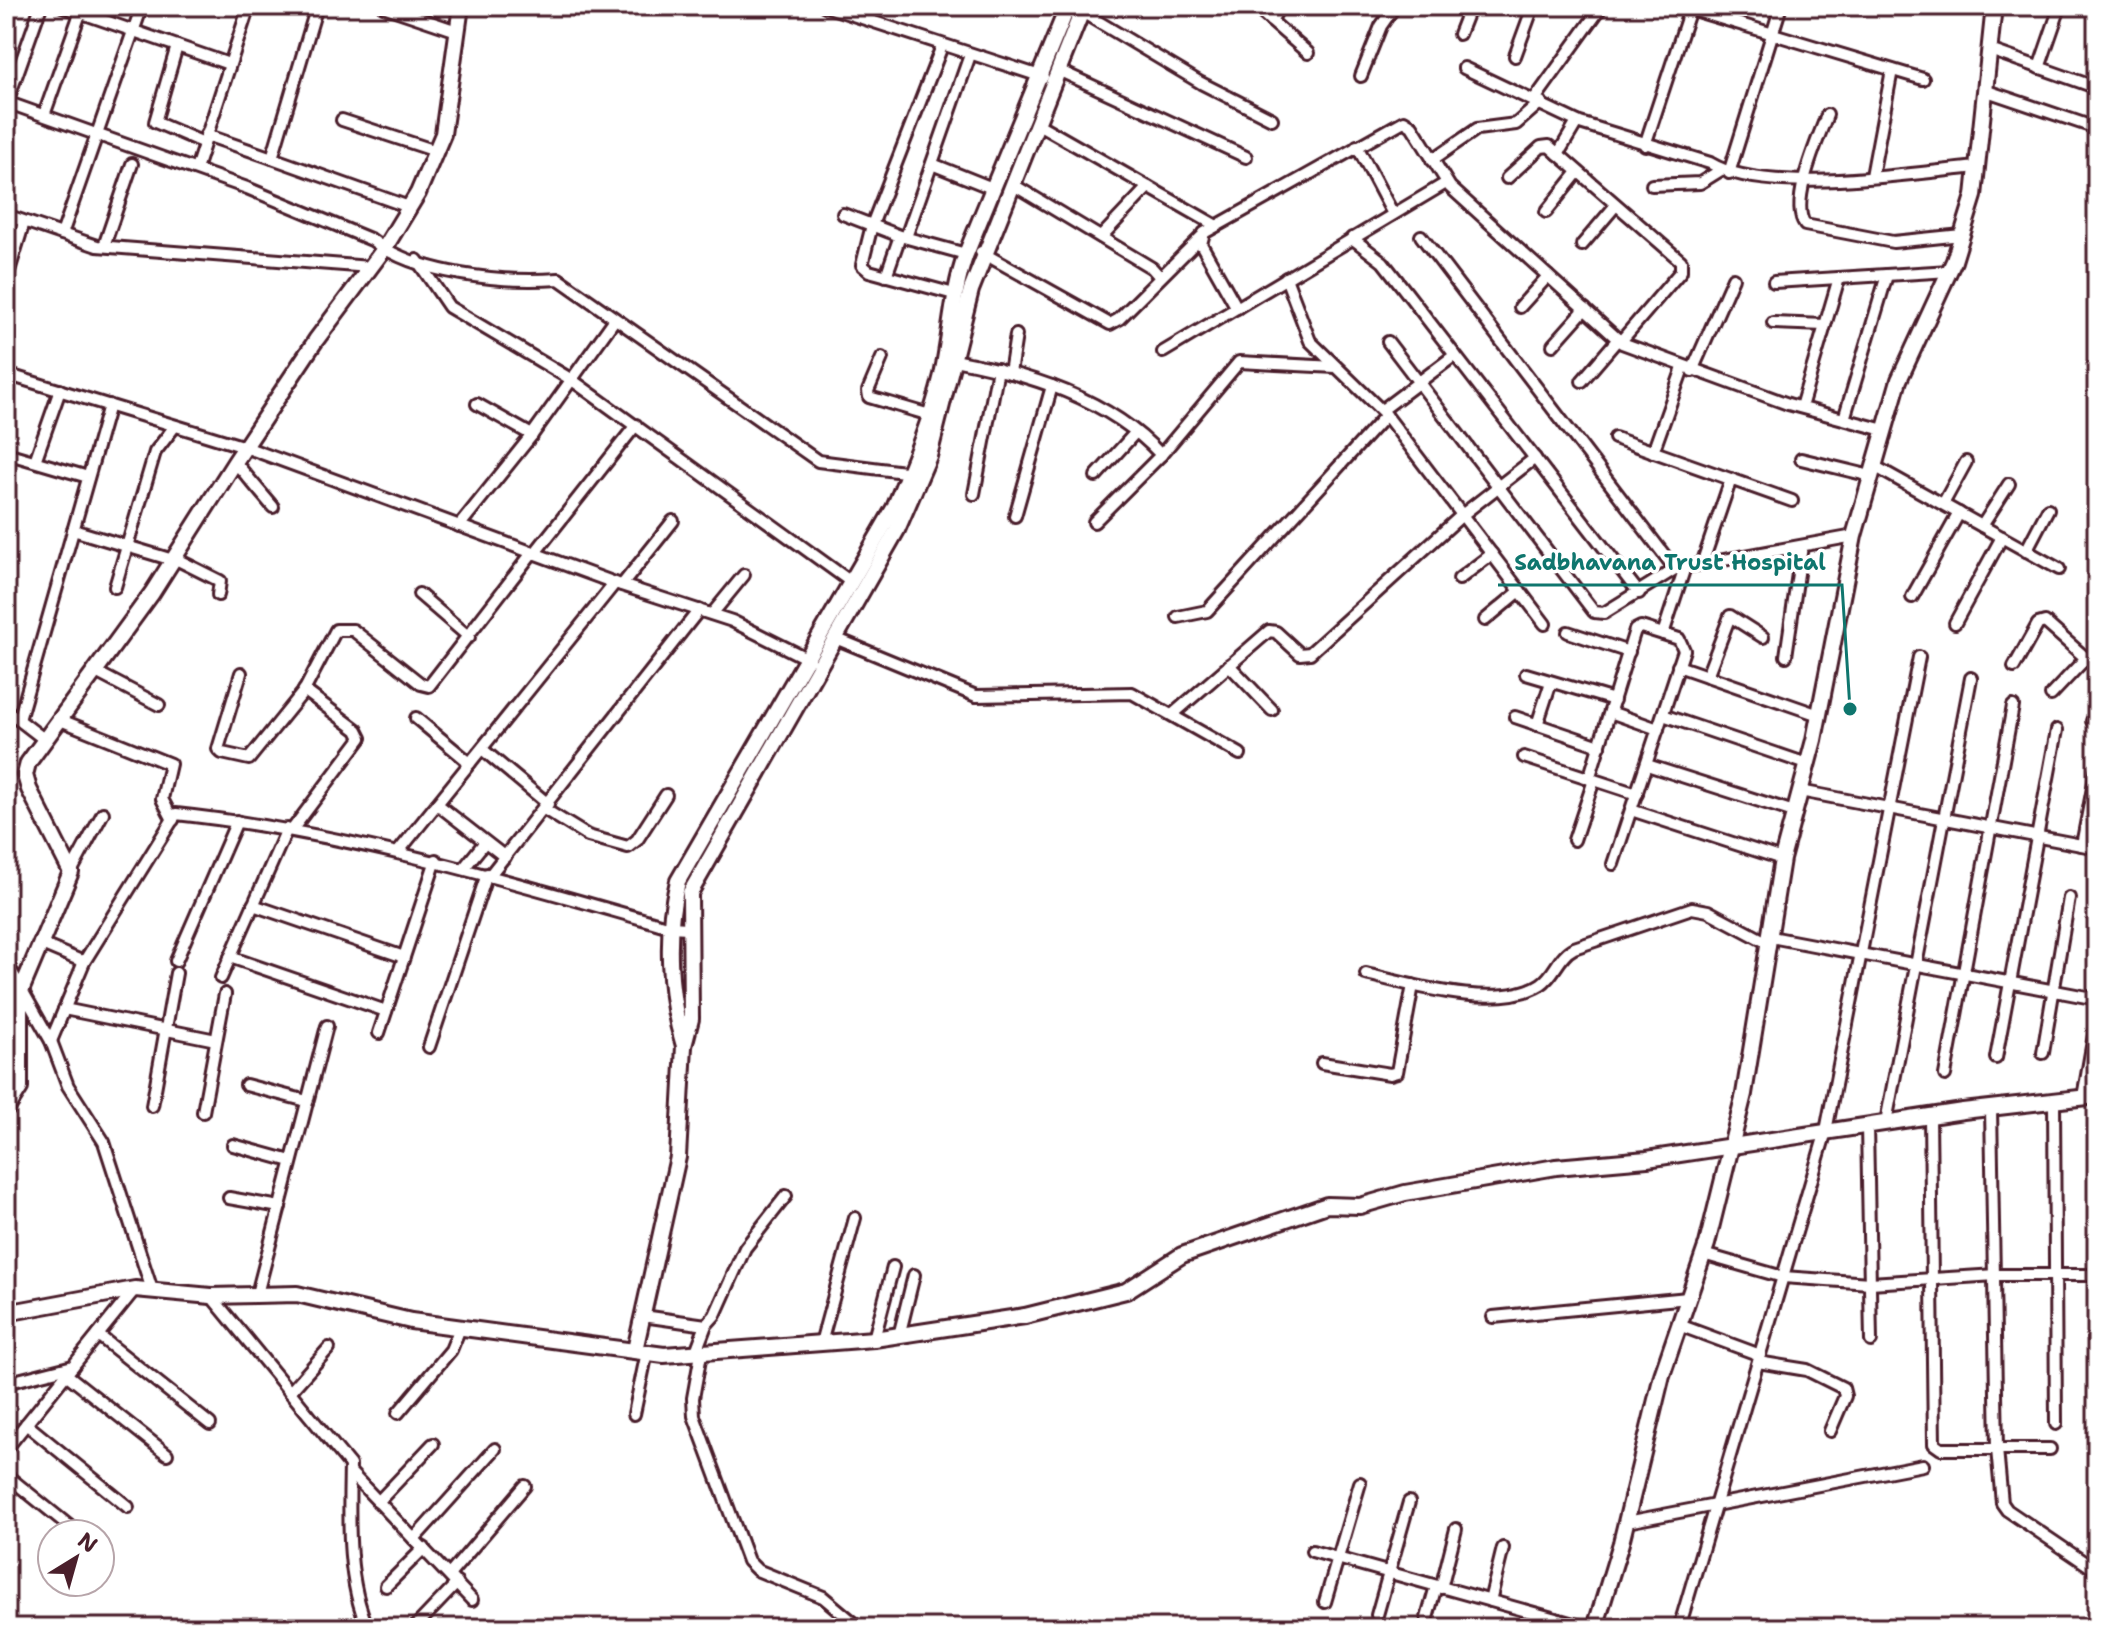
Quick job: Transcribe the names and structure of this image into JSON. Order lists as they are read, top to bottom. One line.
{"places":["Sadbhavana Trust Hospital"],"north":"top right"}
